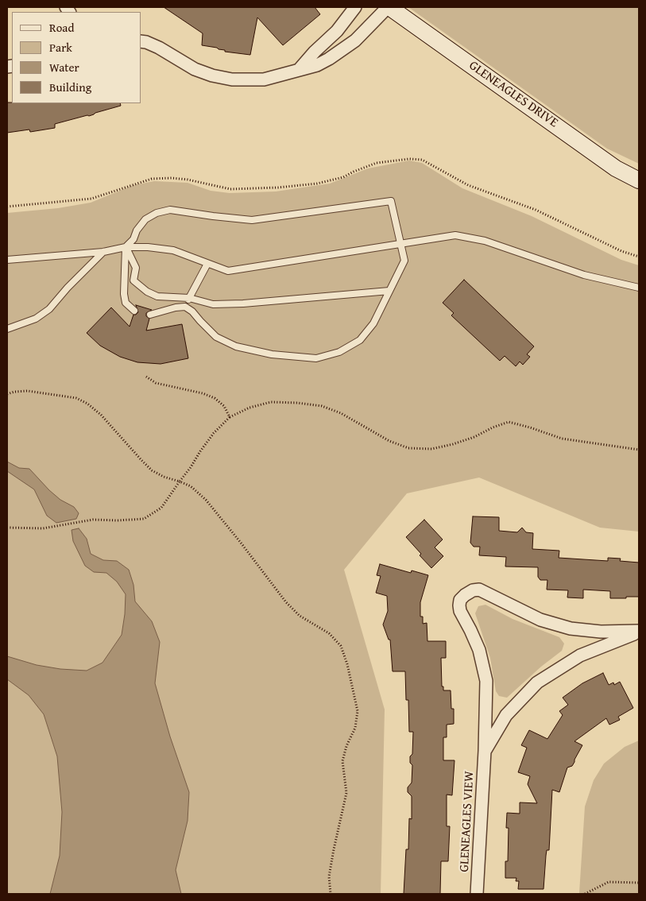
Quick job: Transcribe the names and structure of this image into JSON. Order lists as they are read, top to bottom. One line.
{"streets":{"street":["GLENEAGLES DRIVE","GLENEAGLES VIEW"]},"legend":["Road","Park","Water","Building"]}
